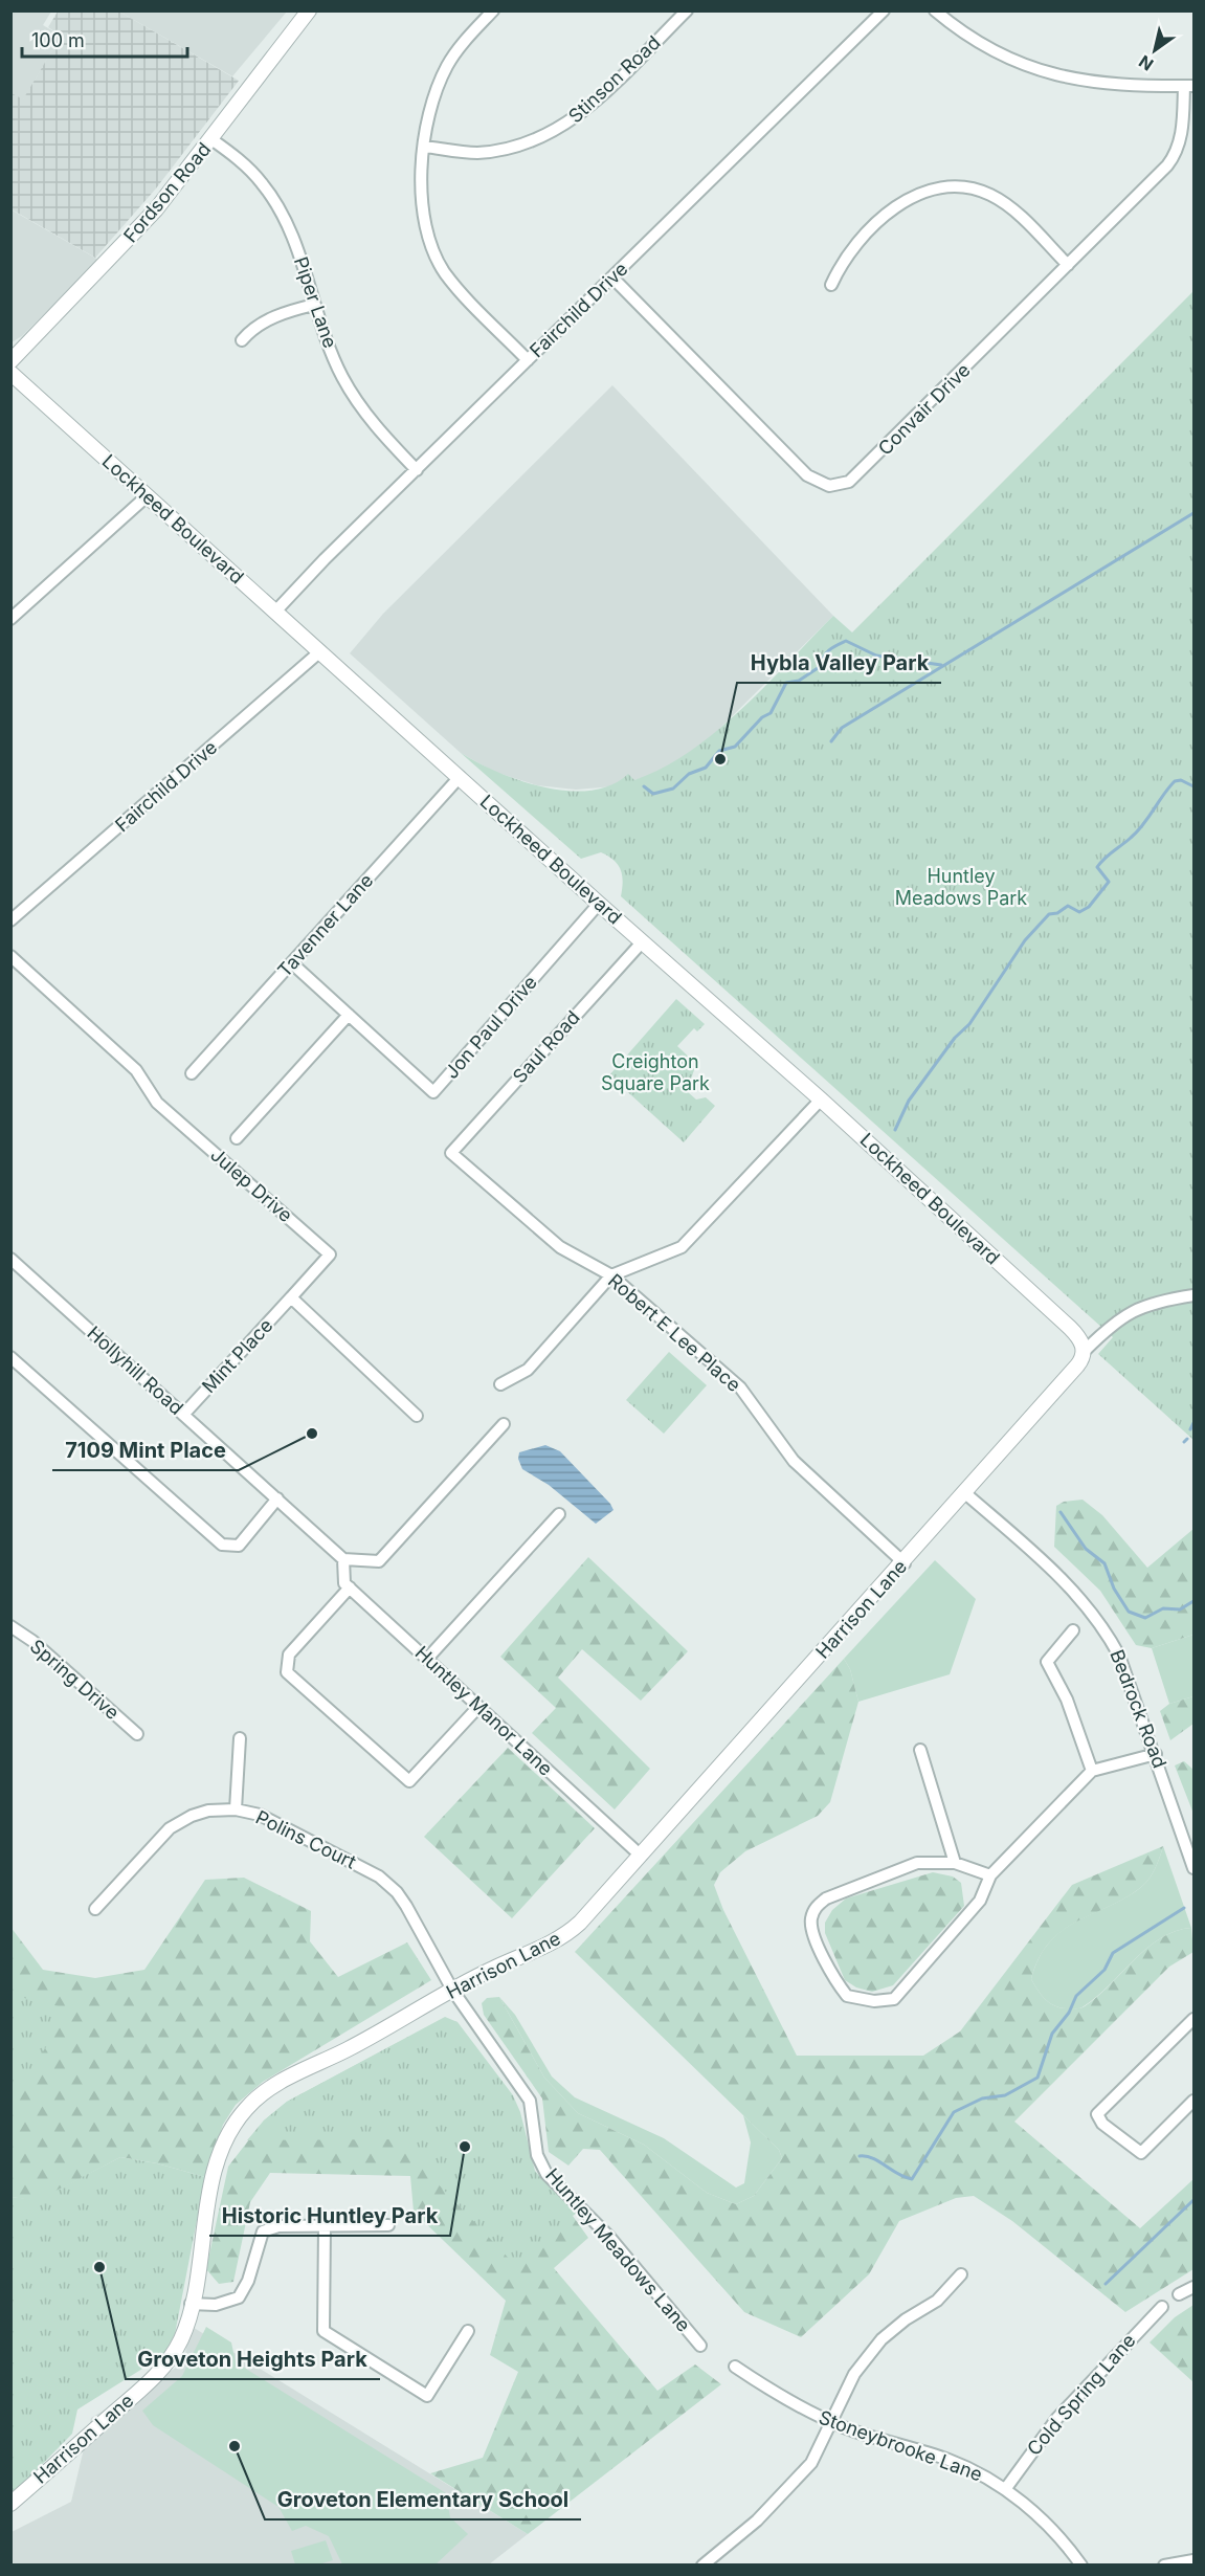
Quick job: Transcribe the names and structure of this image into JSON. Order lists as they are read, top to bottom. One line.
{"streets":{"street":["Stinson Road","Fordson Road","Piper Lane","Fairchild Drive","Convair Drive","Lockheed Boulevard","Tavenner Lane","Jon Paul Drive","Saul Road","Julep Drive","Robert E Lee Place","Mint Place","Hollyhill Road","Harrison Lane","Spring Drive","Bedrock Road","Huntley Manor Lane","Polins Court","Huntley Meadows Lane","Cold Spring Lane","Stoneybrooke Lane"]},"crossings":[["Fordson Road","Piper Lane"],["Piper Lane","Fairchild Drive"],["Fairchild Drive","Convair Drive"],["Fairchild Drive","Lockheed Boulevard"],["Lockheed Boulevard","Tavenner Lane"],["Lockheed Boulevard","Jon Paul Drive"],["Lockheed Boulevard","Saul Road"],["Lockheed Boulevard","Harrison Lane"],["Tavenner Lane","Jon Paul Drive"],["Saul Road","Robert E Lee Place"],["Julep Drive","Mint Place"],["Robert E Lee Place","Harrison Lane"],["Mint Place","Hollyhill Road"],["Harrison Lane","Bedrock Road"],["Harrison Lane","Huntley Manor Lane"],["Harrison Lane","Polins Court"],["Harrison Lane","Huntley Meadows Lane"],["Polins Court","Huntley Meadows Lane"],["Cold Spring Lane","Stoneybrooke Lane"]],"parks":["Huntley Meadows Park","Creighton Square Park"],"places":["Hybla Valley Park","7109 Mint Place","Historic Huntley Park","Groveton Heights Park","Groveton Elementary School"],"scale_bar":"100 m","north":"bottom left"}
